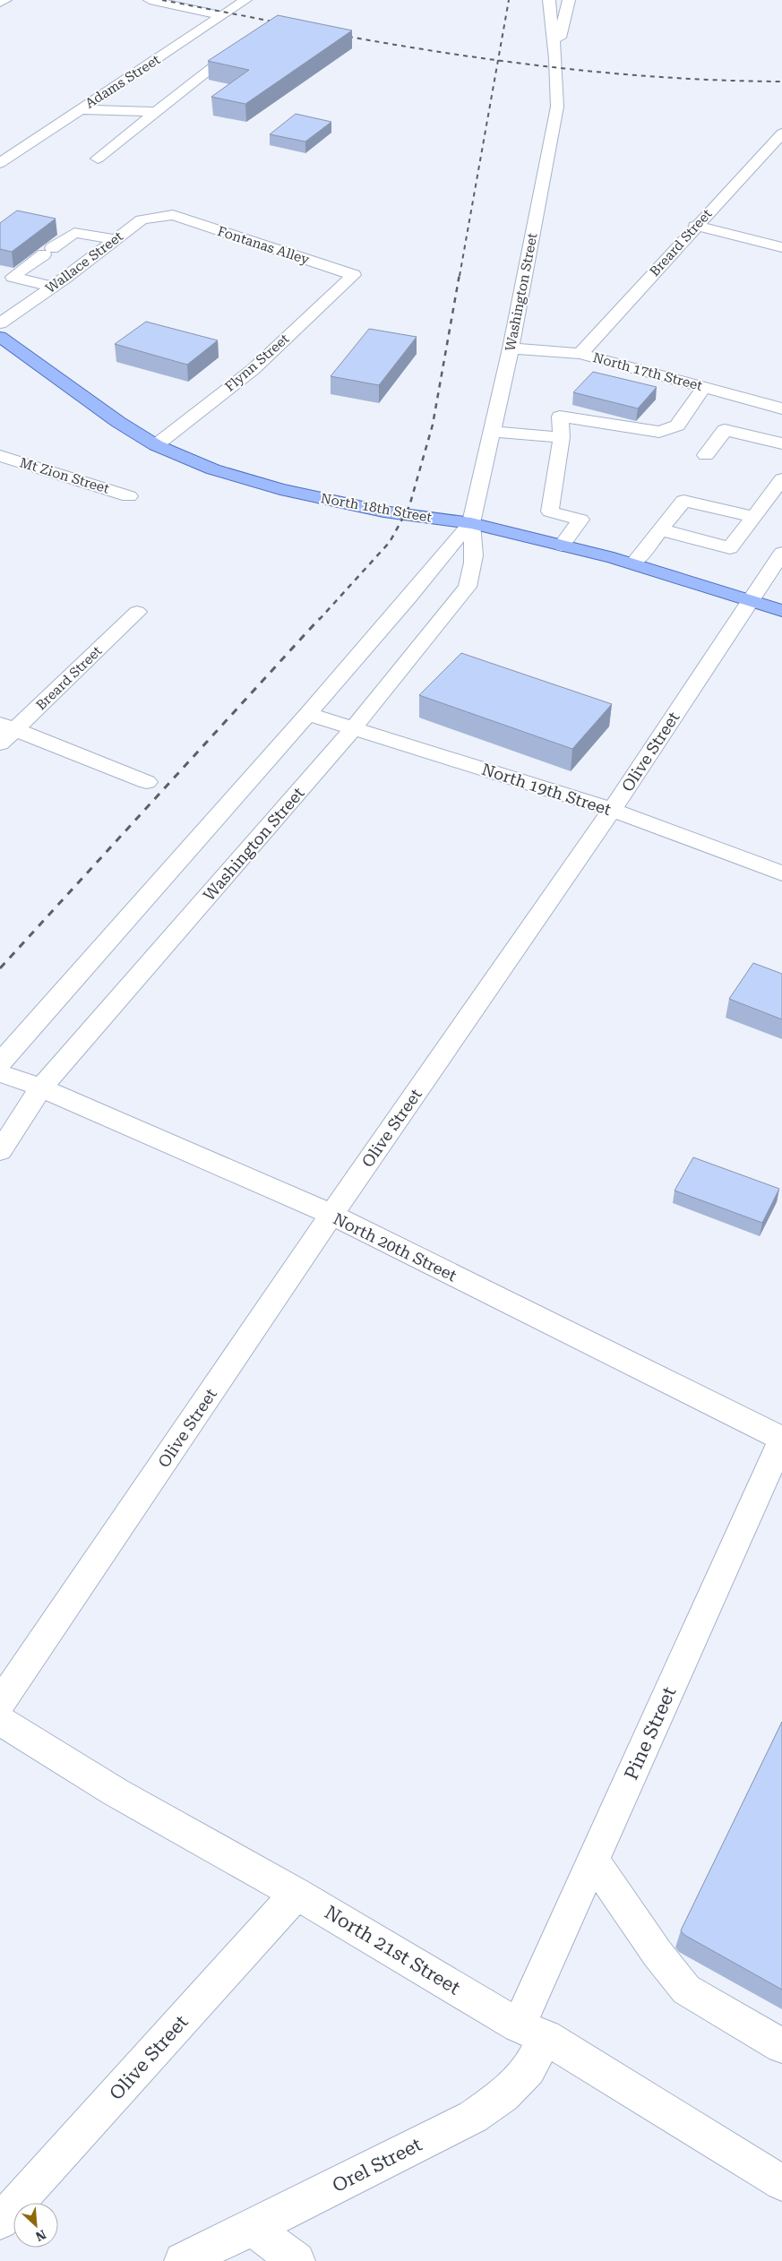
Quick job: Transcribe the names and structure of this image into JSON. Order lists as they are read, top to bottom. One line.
{"streets":{"main road":["North 18th Street"],"street":["Adams Street","Breard Street","Fontanas Alley","Wallace Street","Washington Street","Flynn Street","North 17th Street","Mt Zion Street","Olive Street","North 19th Street","North 20th Street","Pine Street","North 21st Street","Orel Street"]},"crossings":[["Breard Street","North 17th Street"],["Fontanas Alley","Wallace Street"],["Fontanas Alley","Flynn Street"],["Washington Street","North 17th Street"],["Washington Street","North 18th Street"],["Washington Street","North 19th Street"],["Washington Street","North 20th Street"],["Flynn Street","North 18th Street"],["North 18th Street","Olive Street"],["Olive Street","North 19th Street"],["Olive Street","North 20th Street"],["Olive Street","North 21st Street"],["North 20th Street","Pine Street"],["Pine Street","North 21st Street"],["Pine Street","Orel Street"],["North 21st Street","Orel Street"]],"north":"bottom right"}
